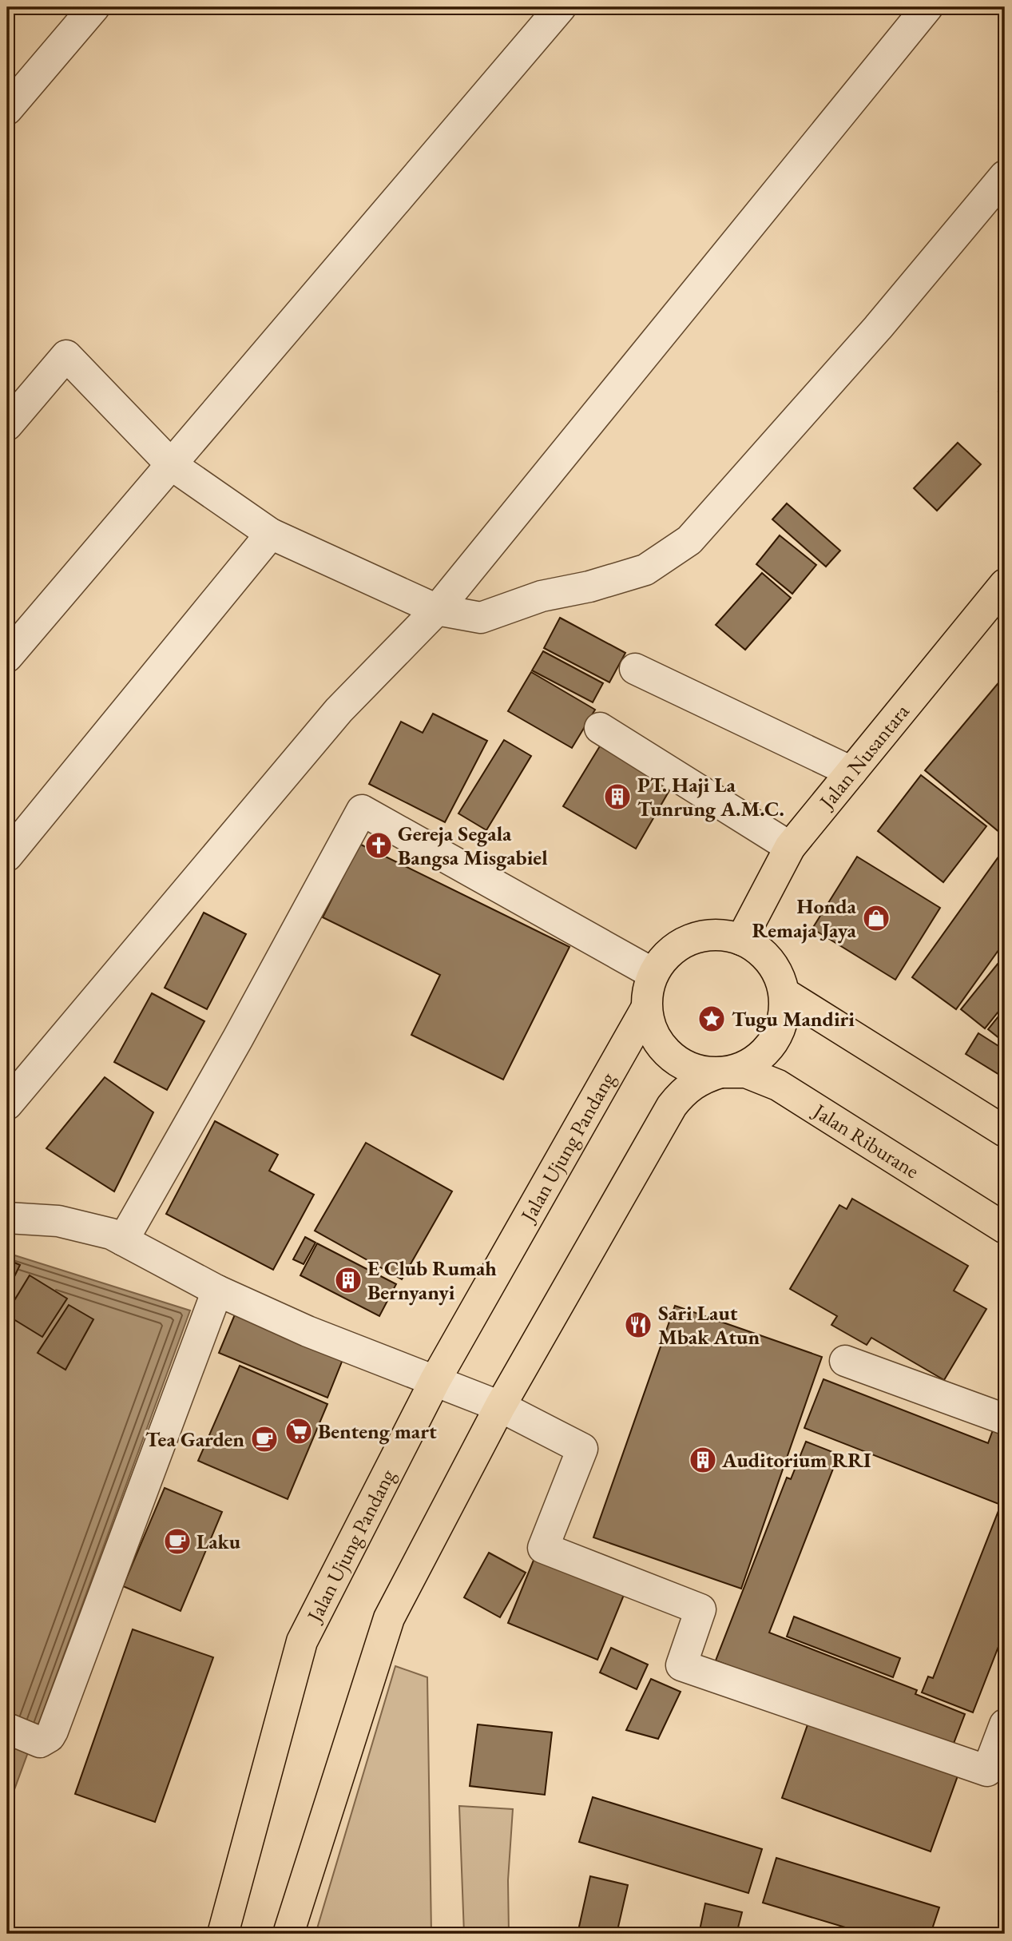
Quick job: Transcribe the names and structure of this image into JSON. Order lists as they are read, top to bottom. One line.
{"streets":{"main road":["Jalan Nusantara","Jalan Riburane","Jalan Ujung Pandang"]},"crossings":[["Jalan Nusantara","Jalan Riburane"],["Jalan Nusantara","Jalan Ujung Pandang"],["Jalan Riburane","Jalan Ujung Pandang"]],"places":{"building":["PT. Haji La Tunrung A.M.C.","E Club Rumah Bernyanyi","Auditorium RRI"],"church":["Gereja Segala Bangsa Misgabiel"],"shop":["Honda Remaja Jaya"],"place":["Tugu Mandiri"],"restaurant":["Sari Laut Mbak Atun"],"supermarket":["Benteng mart"],"cafe":["Tea Garden","Laku"]}}
